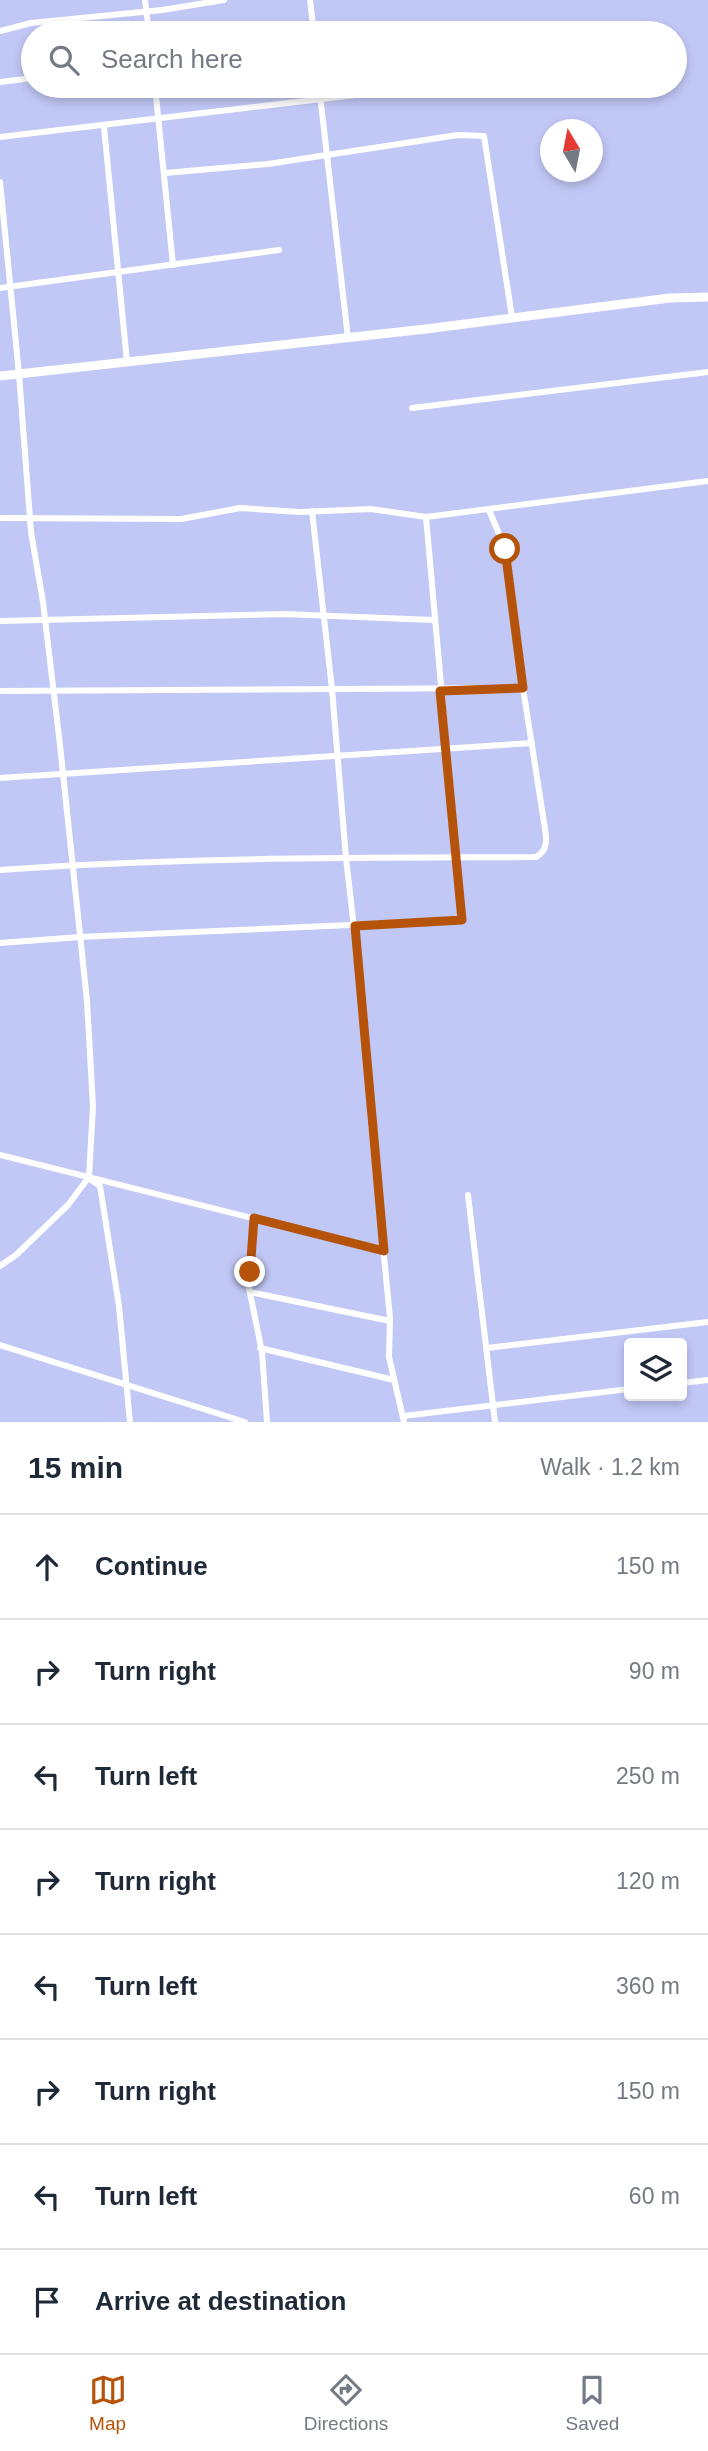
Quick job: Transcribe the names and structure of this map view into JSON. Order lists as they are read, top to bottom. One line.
{"north":"top","page":{"search":"Search here","heading":["15 min","Walk · 1.2 km"],"list":[["Continue","150 m"],["Turn right","90 m"],["Turn left","250 m"],["Turn right","120 m"],["Turn left","360 m"],["Turn right","150 m"],["Turn left","60 m"],"Arrive at destination"],"nav":["Map","Directions","Saved"]}}
